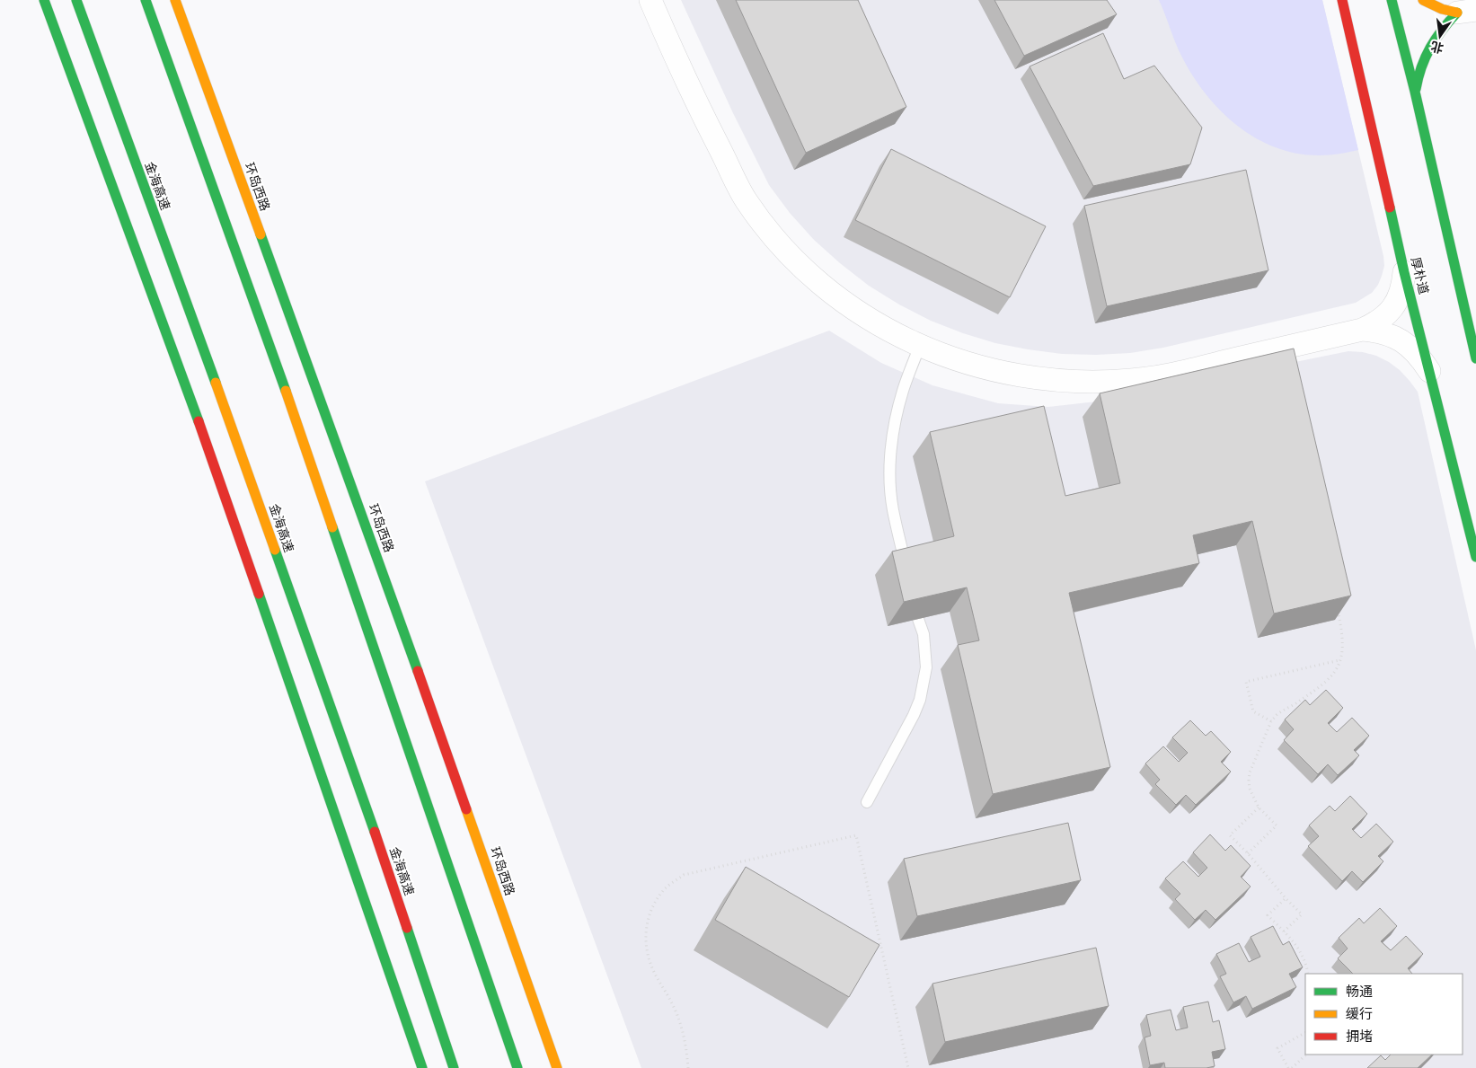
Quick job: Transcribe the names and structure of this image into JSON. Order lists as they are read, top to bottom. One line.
{"streets":{"main road":["金海高速","环岛西路","厚朴道"]},"legend":["畅通","缓行","拥堵"],"north":"bottom"}
